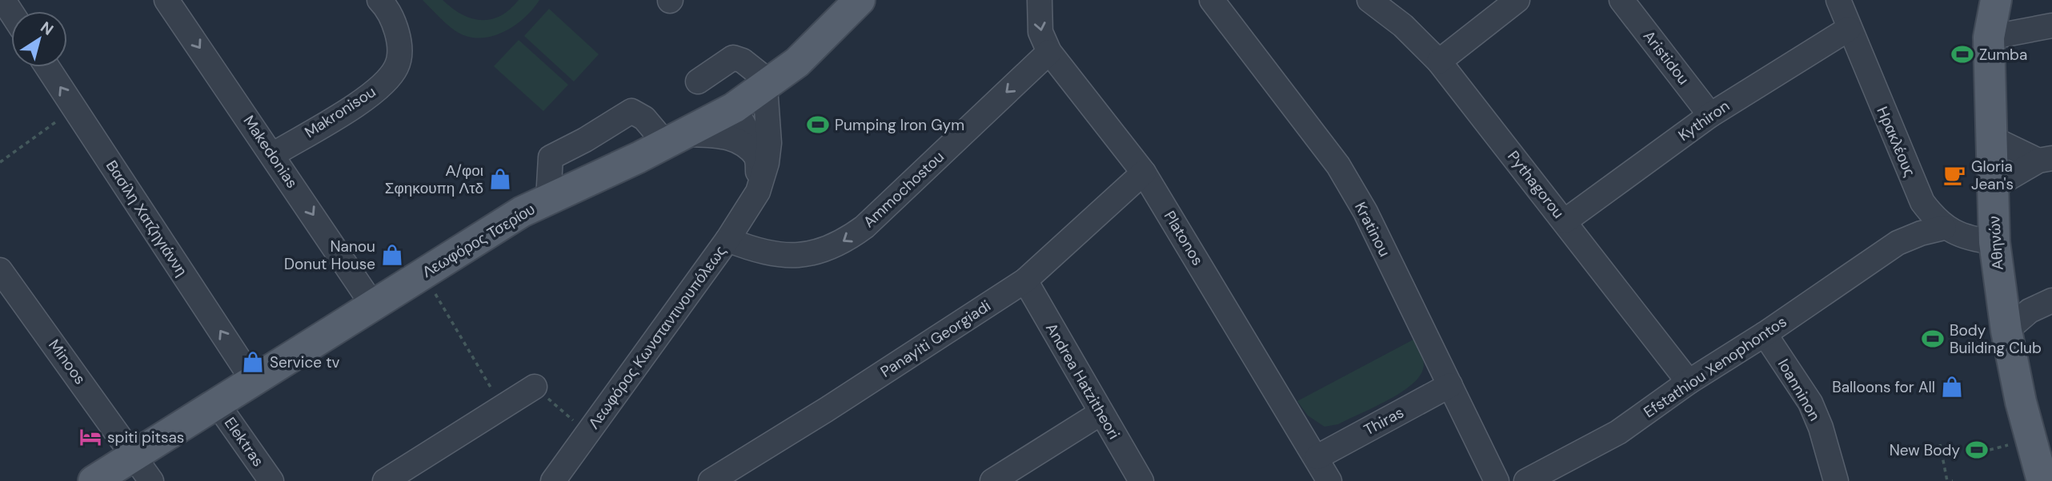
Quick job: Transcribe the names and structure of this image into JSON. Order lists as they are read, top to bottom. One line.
{"streets":{"main road":["Λεωφόρος Τσερίου","Αθηνών"],"street":["Aristidou","Makronisou","Kythiron","Ηρακλέους","Makedonias","Pythagorou","Ammochostou","Βασίλη Χατζηγιάννη","Kratinou","Platonos","Λεωφόρος Κωνσταντινουπόλεως","Panayiti Georgiadi","Minoos","Efstathiou Xenophontos","Andrea Hatzitheori","Ioanninon","Thiras","Elektras"]},"crossings":[["Aristidou","Kythiron"],["Makronisou","Makedonias"],["Kythiron","Ηρακλέους"],["Kythiron","Pythagorou"],["Ηρακλέους","Αθηνών"],["Ηρακλέους","Efstathiou Xenophontos"],["Makedonias","Λεωφόρος Τσερίου"],["Pythagorou","Efstathiou Xenophontos"],["Ammochostou","Platonos"],["Ammochostou","Λεωφόρος Κωνσταντινουπόλεως"],["Βασίλη Χατζηγιάννη","Λεωφόρος Τσερίου"],["Kratinou","Thiras"],["Platonos","Panayiti Georgiadi"],["Platonos","Thiras"],["Λεωφόρος Τσερίου","Λεωφόρος Κωνσταντινουπόλεως"],["Λεωφόρος Τσερίου","Minoos"],["Λεωφόρος Τσερίου","Elektras"],["Panayiti Georgiadi","Andrea Hatzitheori"],["Efstathiou Xenophontos","Ioanninon"]],"one_way":["Makedonias","Ammochostou","Βασίλη Χατζηγιάννη"],"places":{"sports":["Zumba","Pumping Iron Gym","Body Building Club","New Body"],"cafe":["Gloria Jean's"],"shop":["Α/φοι Σφηκουπη Λτδ","Nanou Donut House","Service tv","Balloons for All"],"hotel":["spiti pitsas"]},"north":"top right"}
